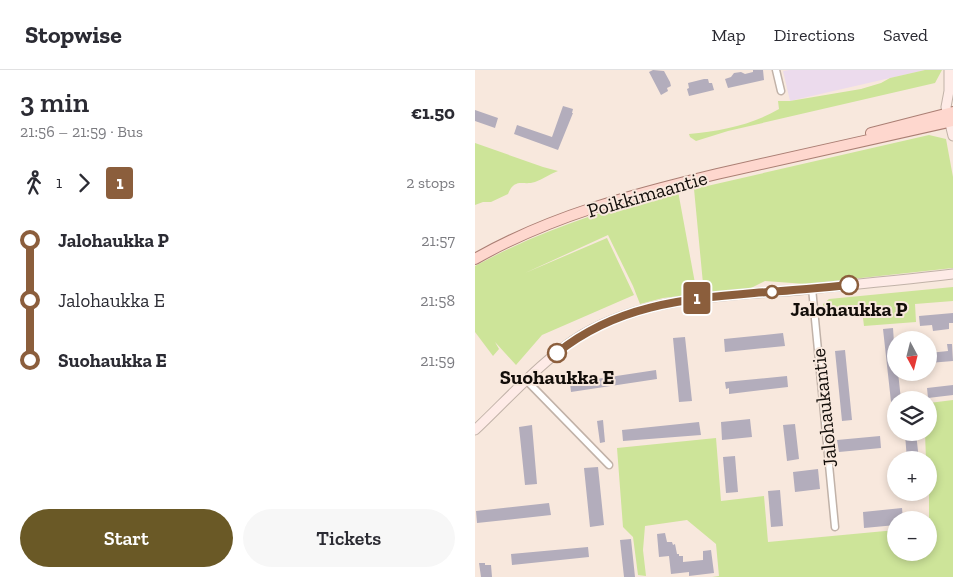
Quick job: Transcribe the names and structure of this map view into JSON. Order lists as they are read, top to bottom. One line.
{"streets":{"main road":["Poikkimaantie"],"street":["Jalohaukantie"]},"places":["Jalohaukka P","Suohaukka E"],"lines":["bus line 1"],"north":"bottom","page":{"header":"Stopwise","nav":["Map","Directions","Saved"],"heading":["3 min","21:56 – 21:59 · Bus","€1.50"],"on_map":"1","legs":["1","1","2 stops"],"list":[{"name":"Jalohaukka P","value":"21:57"},{"name":"Jalohaukka E","value":"21:58"},{"name":"Suohaukka E","value":"21:59"}],"map_buttons":["+","−"],"buttons":["Start","Tickets"]}}
